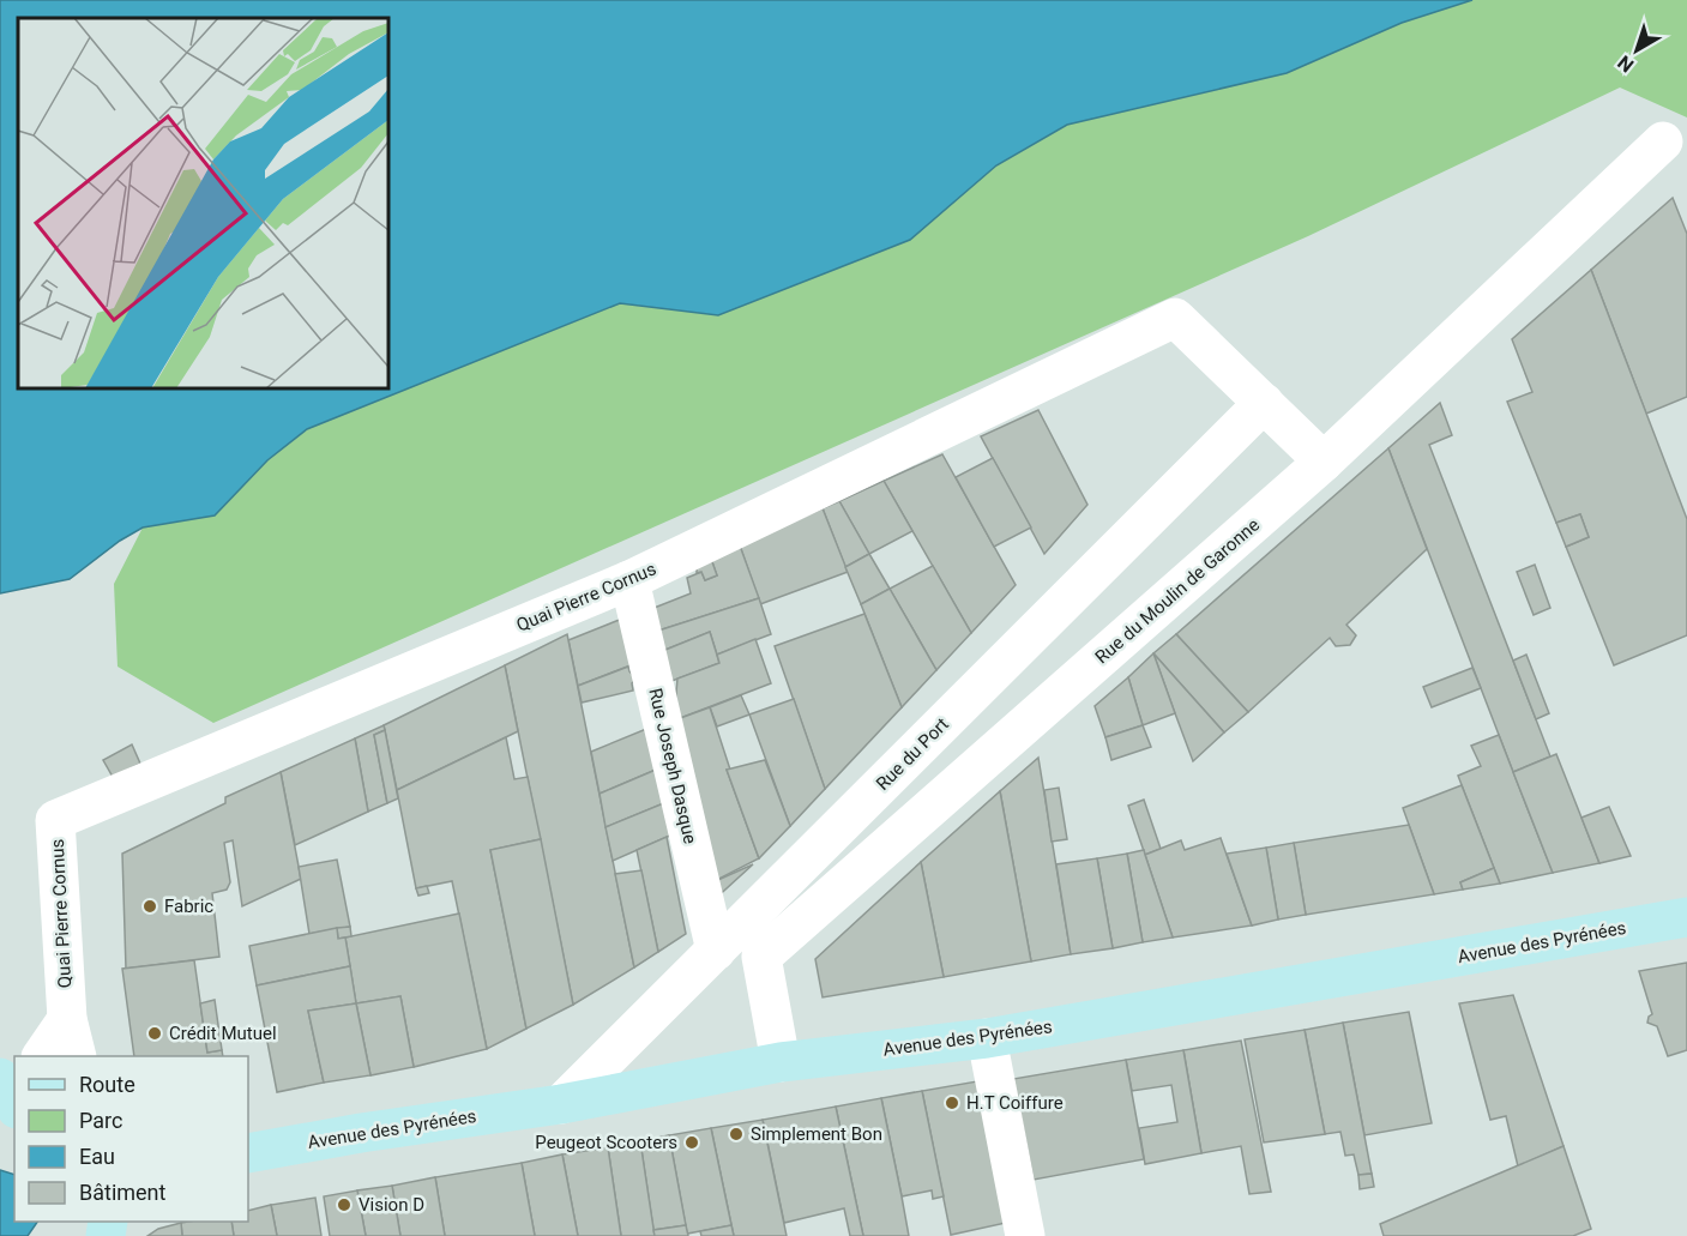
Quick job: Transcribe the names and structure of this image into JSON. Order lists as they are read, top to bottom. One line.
{"streets":{"main road":["Avenue des Pyrénées"],"street":["Rue du Moulin de Garonne","Quai Pierre Cornus","Rue du Port","Rue Joseph Dasque"]},"crossings":[["Rue du Moulin de Garonne","Avenue des Pyrénées"],["Quai Pierre Cornus","Rue du Port"],["Quai Pierre Cornus","Rue Joseph Dasque"],["Rue du Port","Rue Joseph Dasque"],["Rue du Port","Avenue des Pyrénées"]],"places":["Fabric","Crédit Mutuel","H.T Coiffure","Simplement Bon","Peugeot Scooters","Vision D"],"legend":["Route","Parc","Eau","Bâtiment"],"north":"bottom left"}
